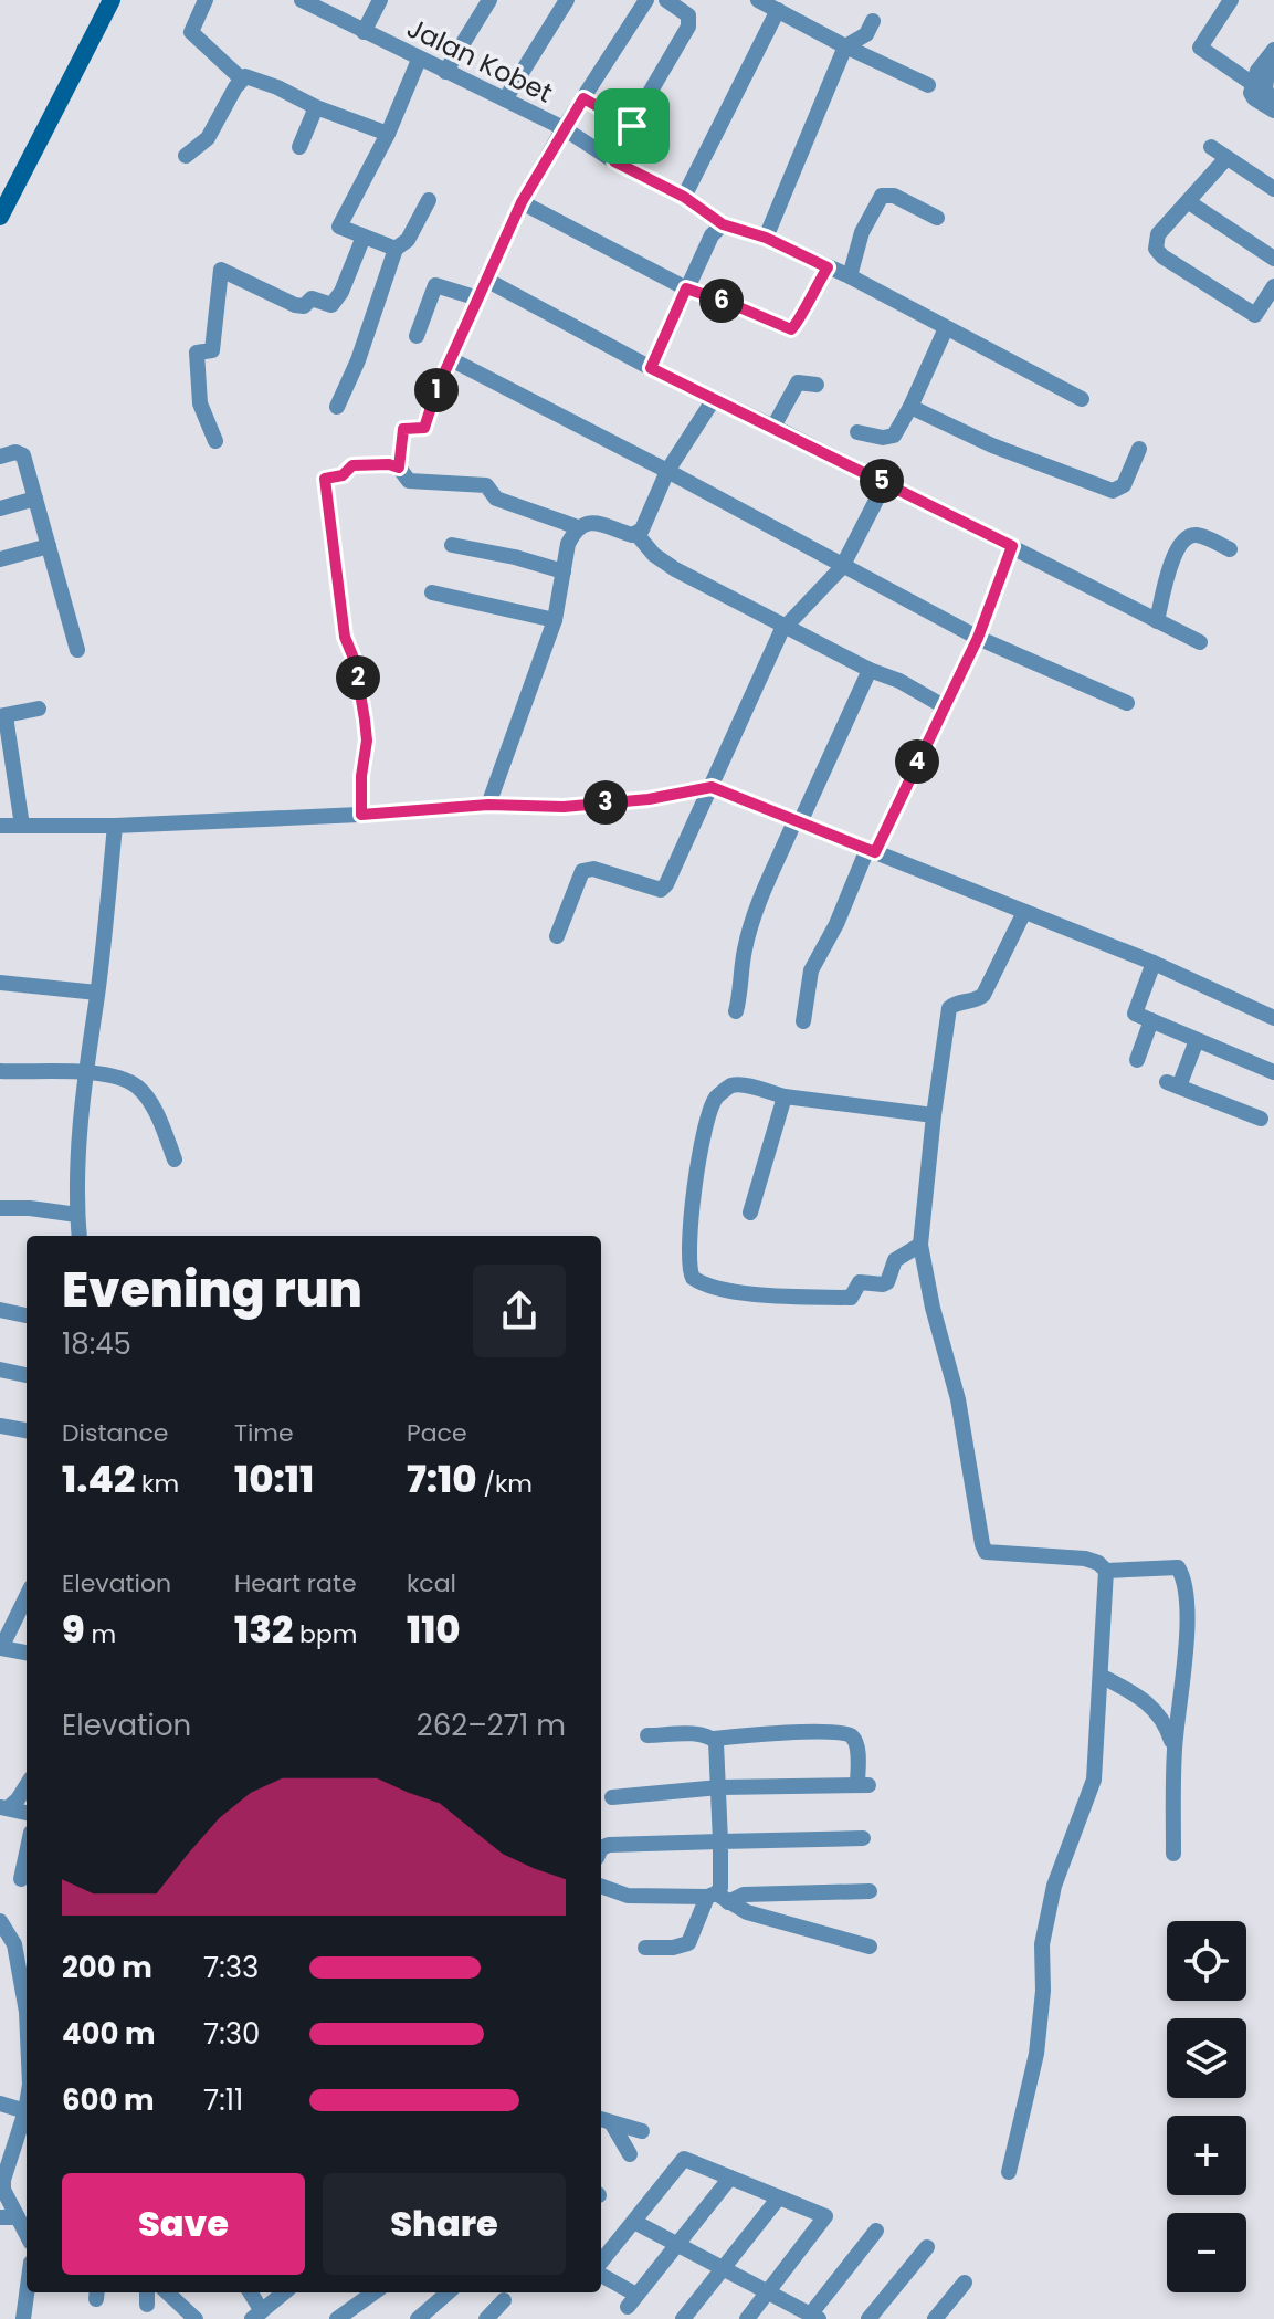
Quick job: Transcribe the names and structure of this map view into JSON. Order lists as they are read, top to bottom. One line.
{"streets":{"street":["Jalan Kobet"]},"page":{"pins":["6","1","5","2","4","3"],"heading":["Evening run","18:45"],"stats":[["Distance","1.42 km"],["Time","10:11"],["Pace","7:10 /km"],["Elevation","9 m"],["Heart rate","132 bpm"],["kcal","110"]],"chart":["Elevation","262–271 m"],"map_buttons":["+","−"],"list":[{"name":"200 m","note":"7:33"},{"name":"400 m","note":"7:30"},{"name":"600 m","note":"7:11"}],"buttons":["Save","Share"]}}
